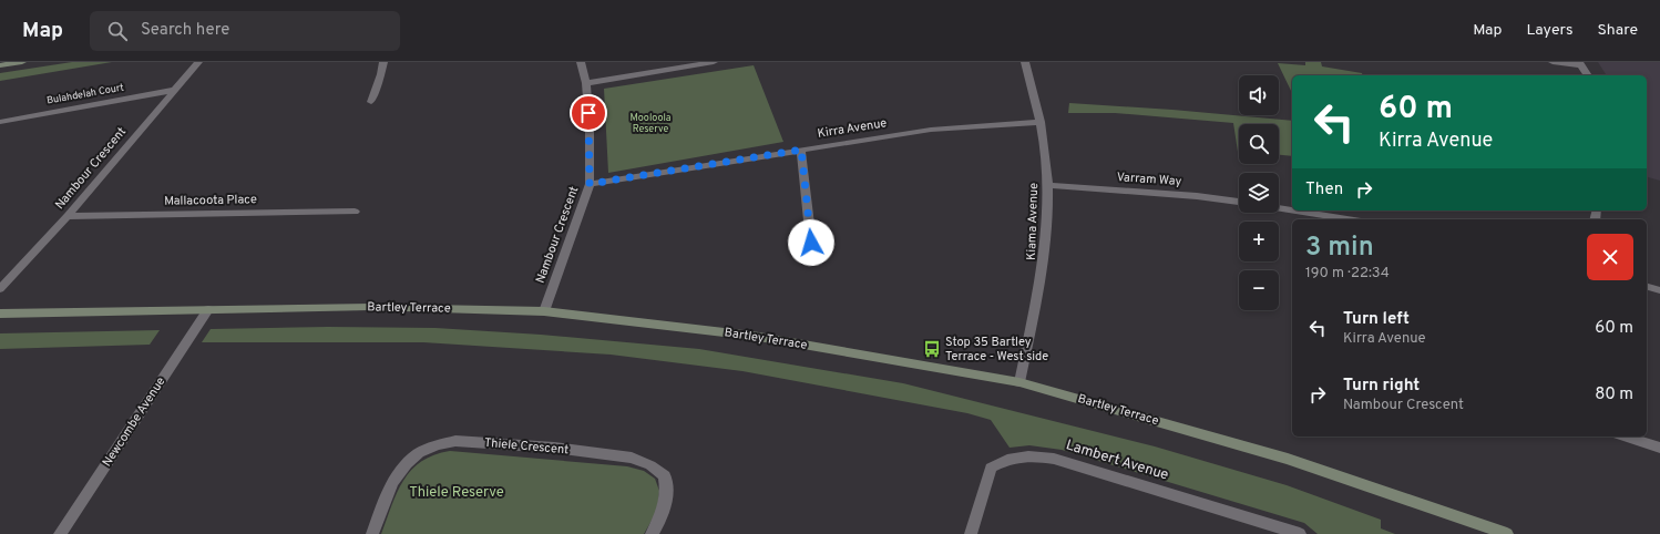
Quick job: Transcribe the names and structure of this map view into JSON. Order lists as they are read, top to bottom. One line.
{"streets":{"street":["Bulahdelah Court","Kirra Avenue","Nambour Crescent","Varram Way","Mallacoota Place","Kiama Avenue","Bartley Terrace","Newcombe Avenue","Thiele Crescent","Lambert Avenue"]},"crossings":[["Bulahdelah Court","Nambour Crescent"],["Kirra Avenue","Nambour Crescent"],["Kirra Avenue","Kiama Avenue"],["Nambour Crescent","Mallacoota Place"],["Nambour Crescent","Bartley Terrace"],["Varram Way","Kiama Avenue"],["Kiama Avenue","Bartley Terrace"],["Bartley Terrace","Newcombe Avenue"]],"parks":["Mooloola Reserve","Thiele Reserve"],"places":{"bus stop":["Stop 35 Bartley Terrace - West side"]},"page":{"header":"Map","search":"Search here","nav":["Map","Layers","Share"],"map_buttons":["+","−"],"turn":["60 m","Kirra Avenue"],"then":"Then","heading":["3 min","190 m · 22:34"],"list":[{"name":"Turn left","note":"Kirra Avenue","value":"60 m"},{"name":"Turn right","note":"Nambour Crescent","value":"80 m"}]}}
